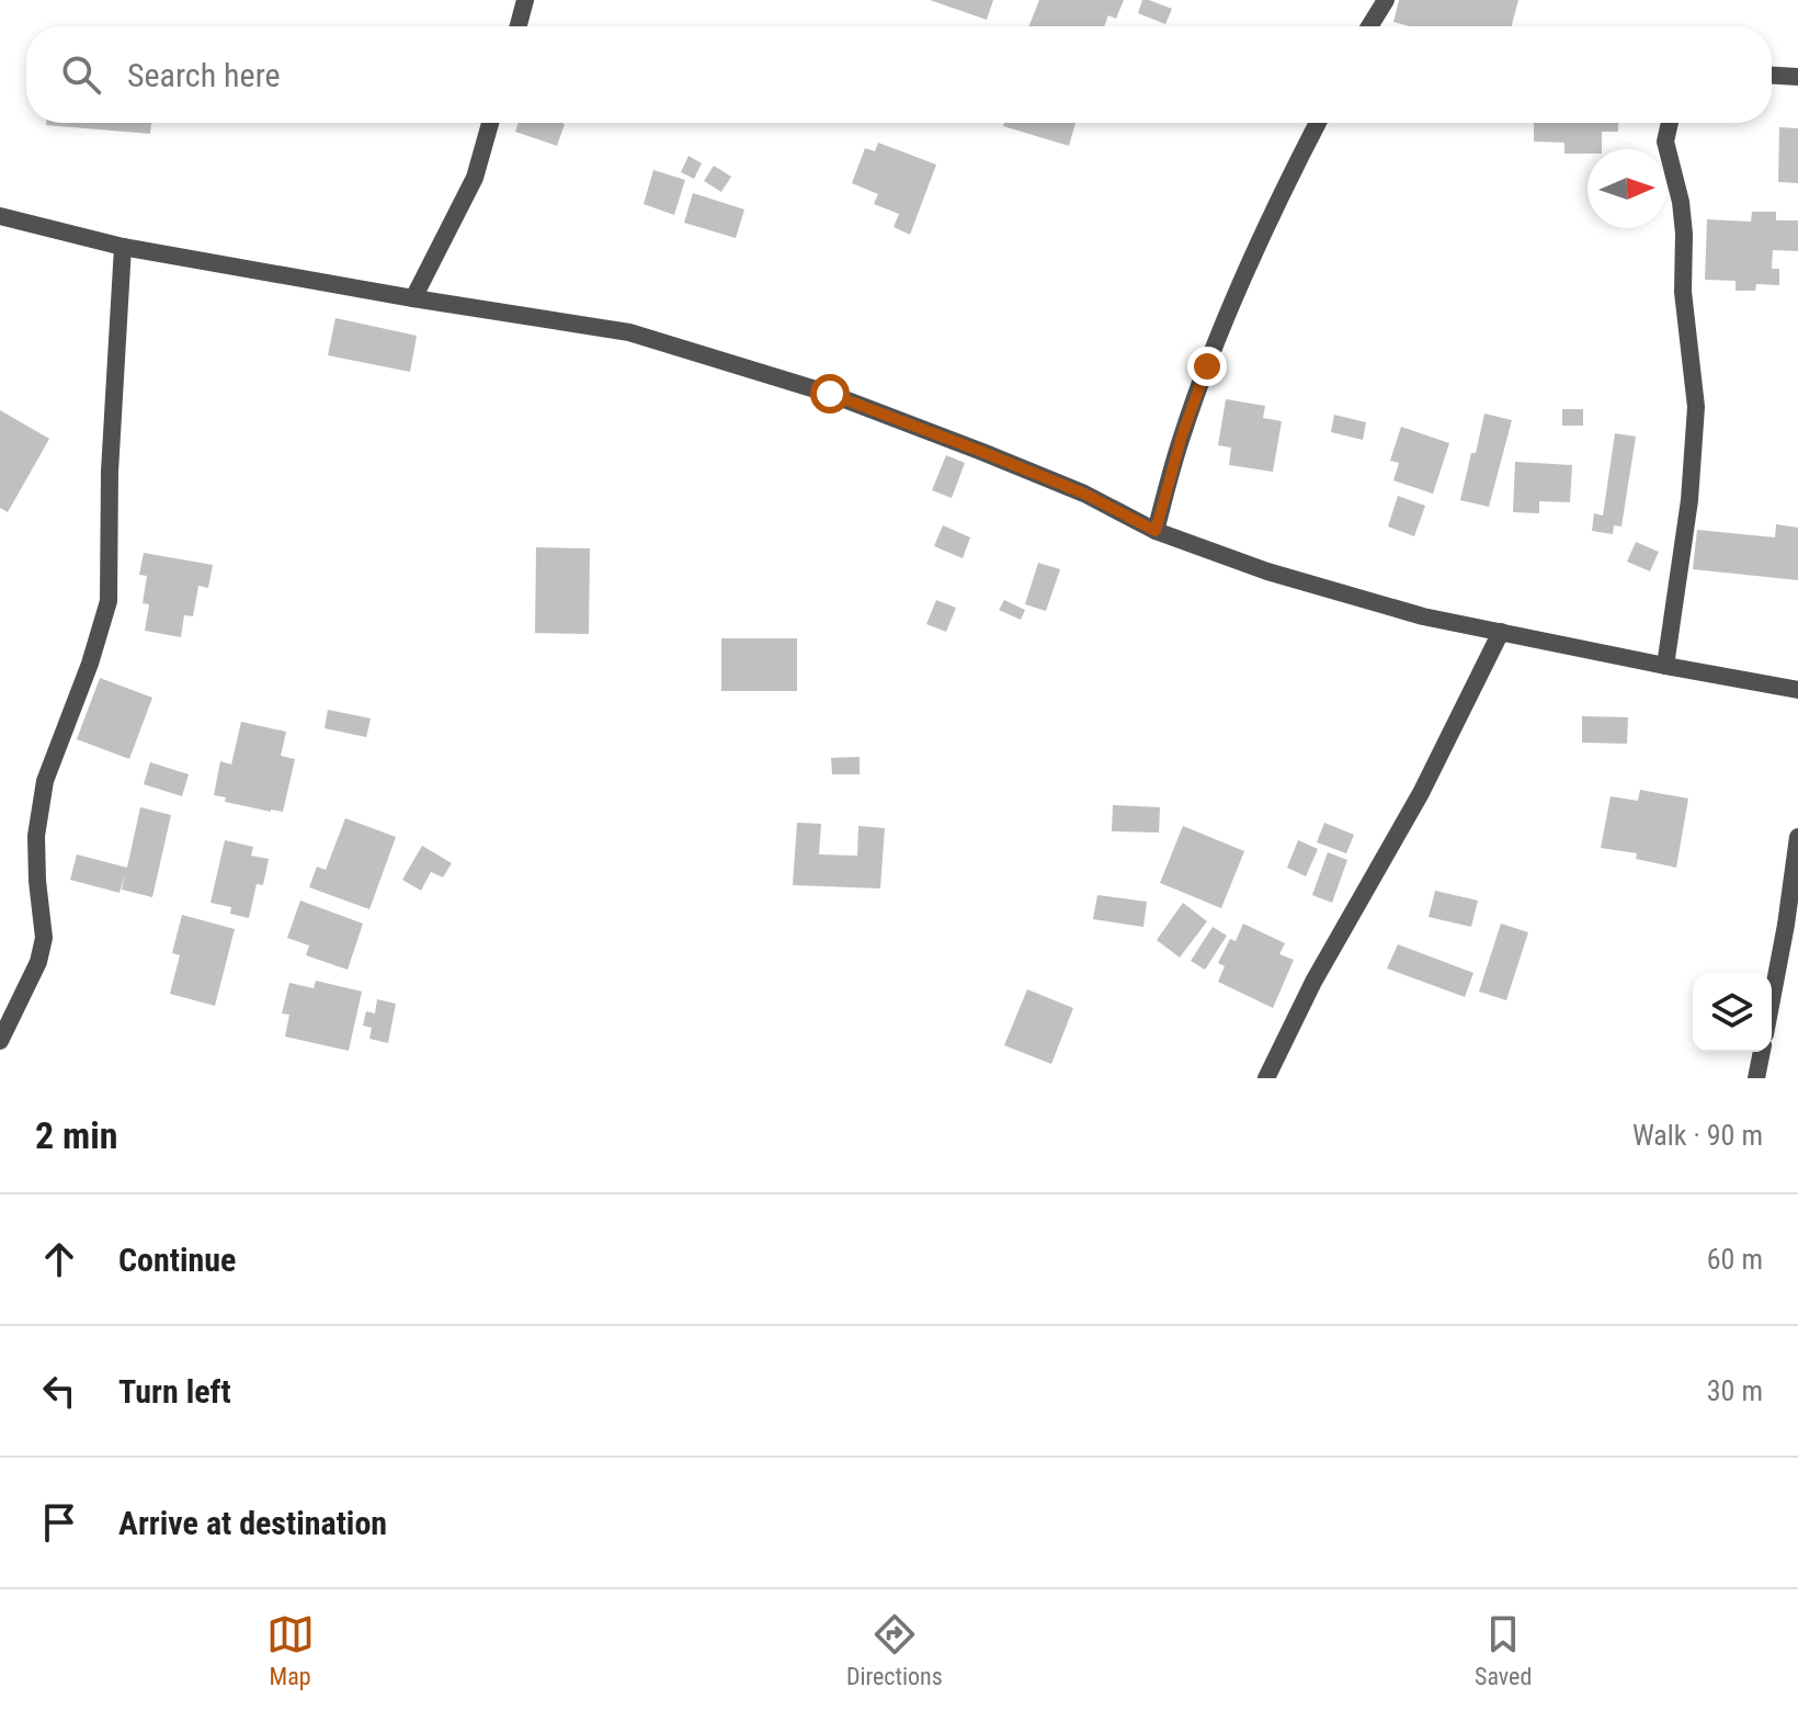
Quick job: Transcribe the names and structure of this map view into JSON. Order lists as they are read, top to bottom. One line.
{"north":"right","page":{"search":"Search here","heading":["2 min","Walk · 90 m"],"list":[["Continue","60 m"],["Turn left","30 m"],"Arrive at destination"],"nav":["Map","Directions","Saved"]}}
